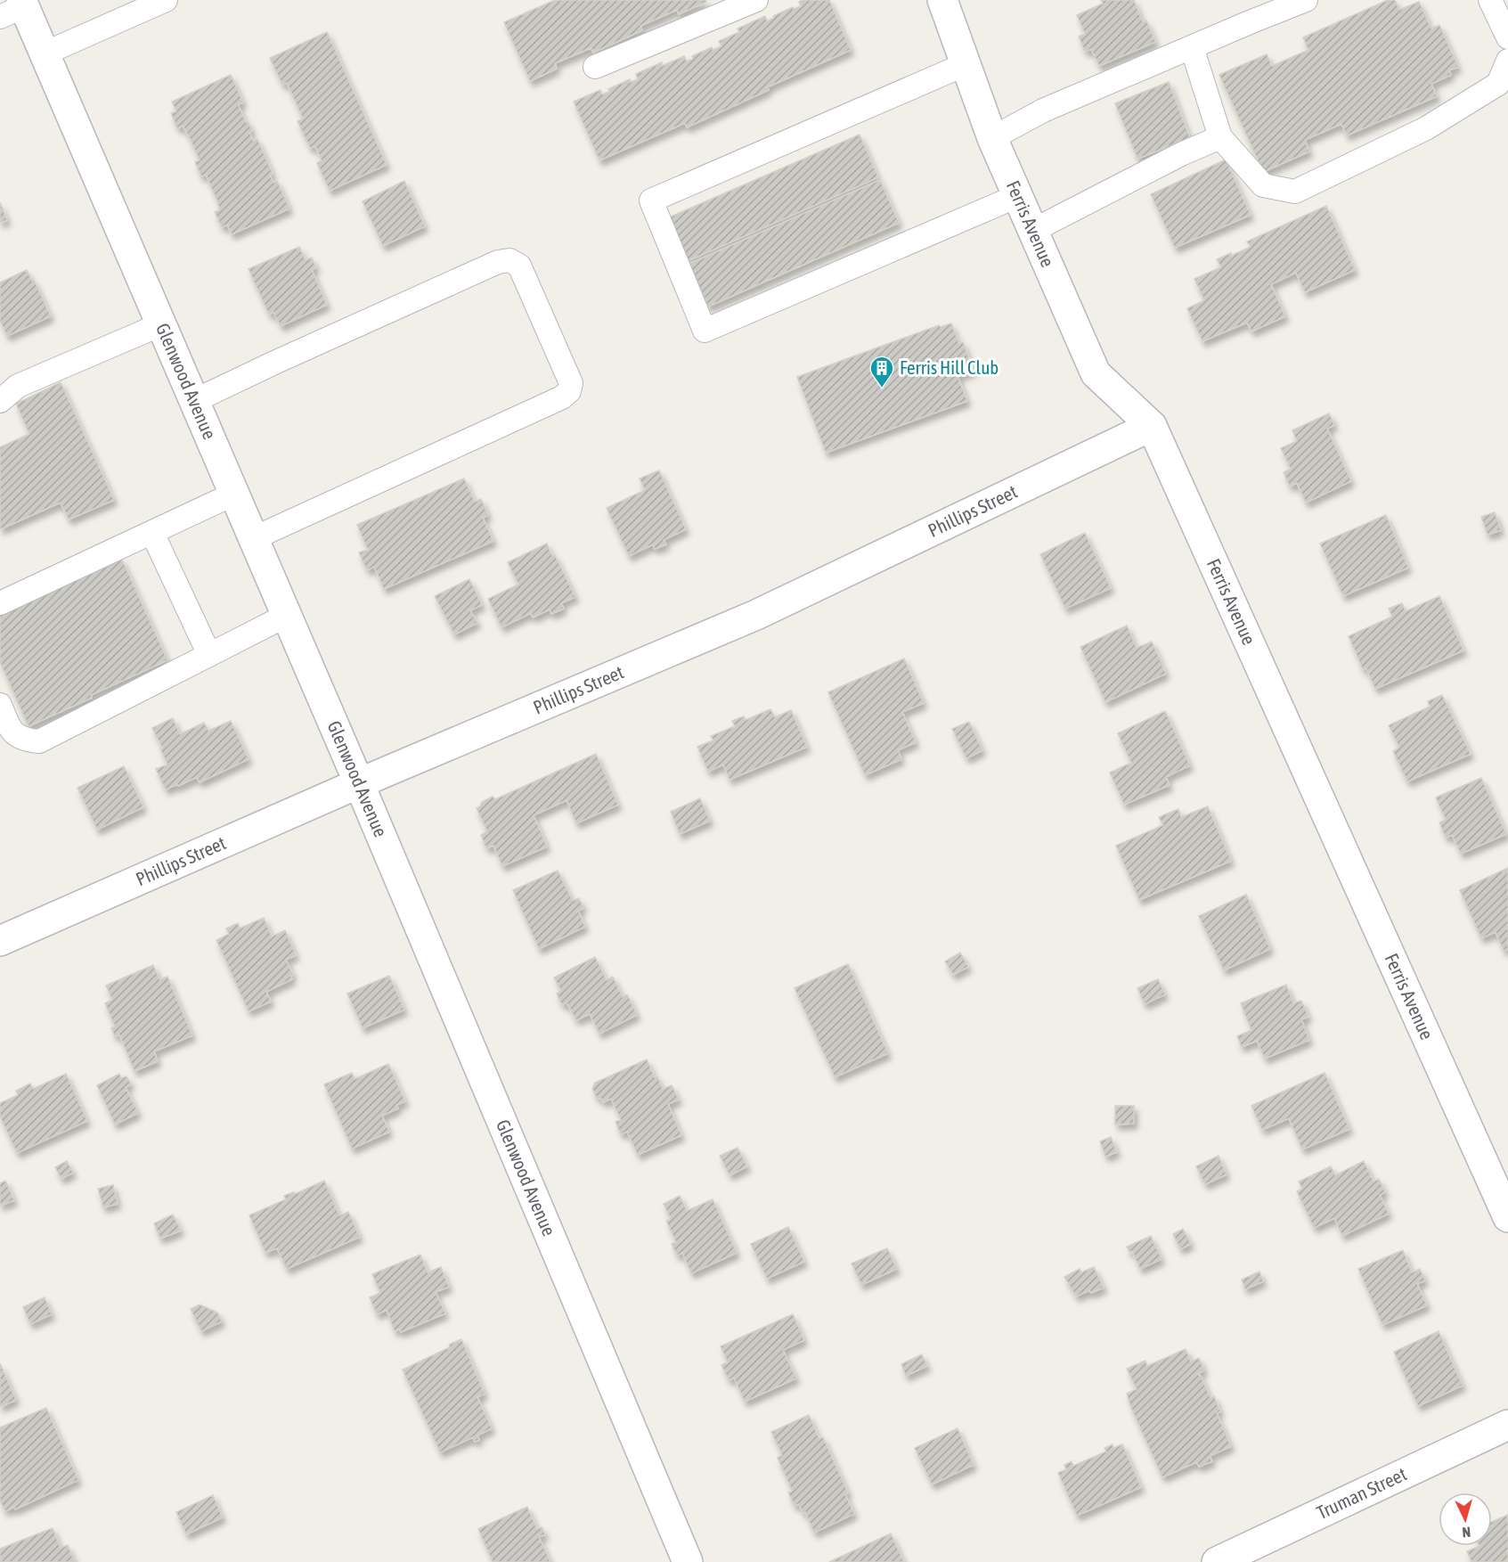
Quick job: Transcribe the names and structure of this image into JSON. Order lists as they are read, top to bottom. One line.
{"streets":{"street":["Ferris Avenue","Glenwood Avenue","Phillips Street","Truman Street"]},"crossings":[["Ferris Avenue","Phillips Street"],["Glenwood Avenue","Phillips Street"]],"places":{"building":["Ferris Hill Club"]},"north":"bottom"}
